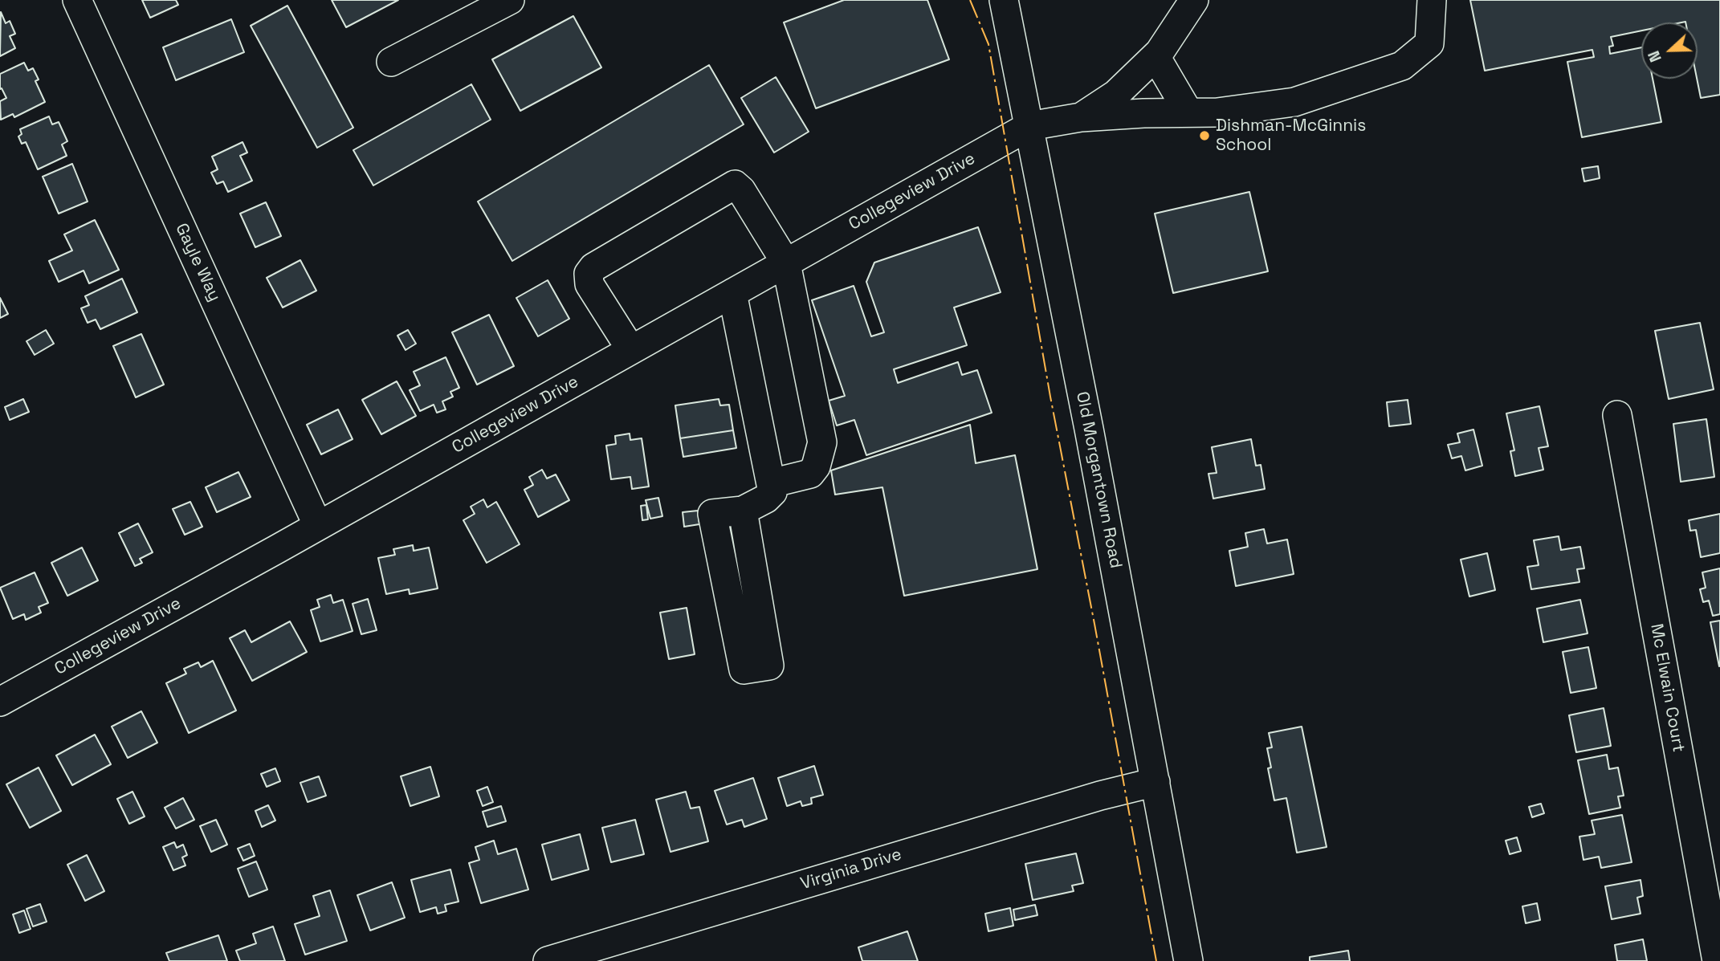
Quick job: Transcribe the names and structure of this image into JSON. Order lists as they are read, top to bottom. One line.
{"streets":{"street":["Collegeview Drive","Gayle Way","Old Morgantown Road","Mc Elwain Court","Virginia Drive"]},"crossings":[["Collegeview Drive","Gayle Way"],["Collegeview Drive","Old Morgantown Road"],["Old Morgantown Road","Virginia Drive"]],"places":["Dishman-McGinnis School"],"north":"left"}
